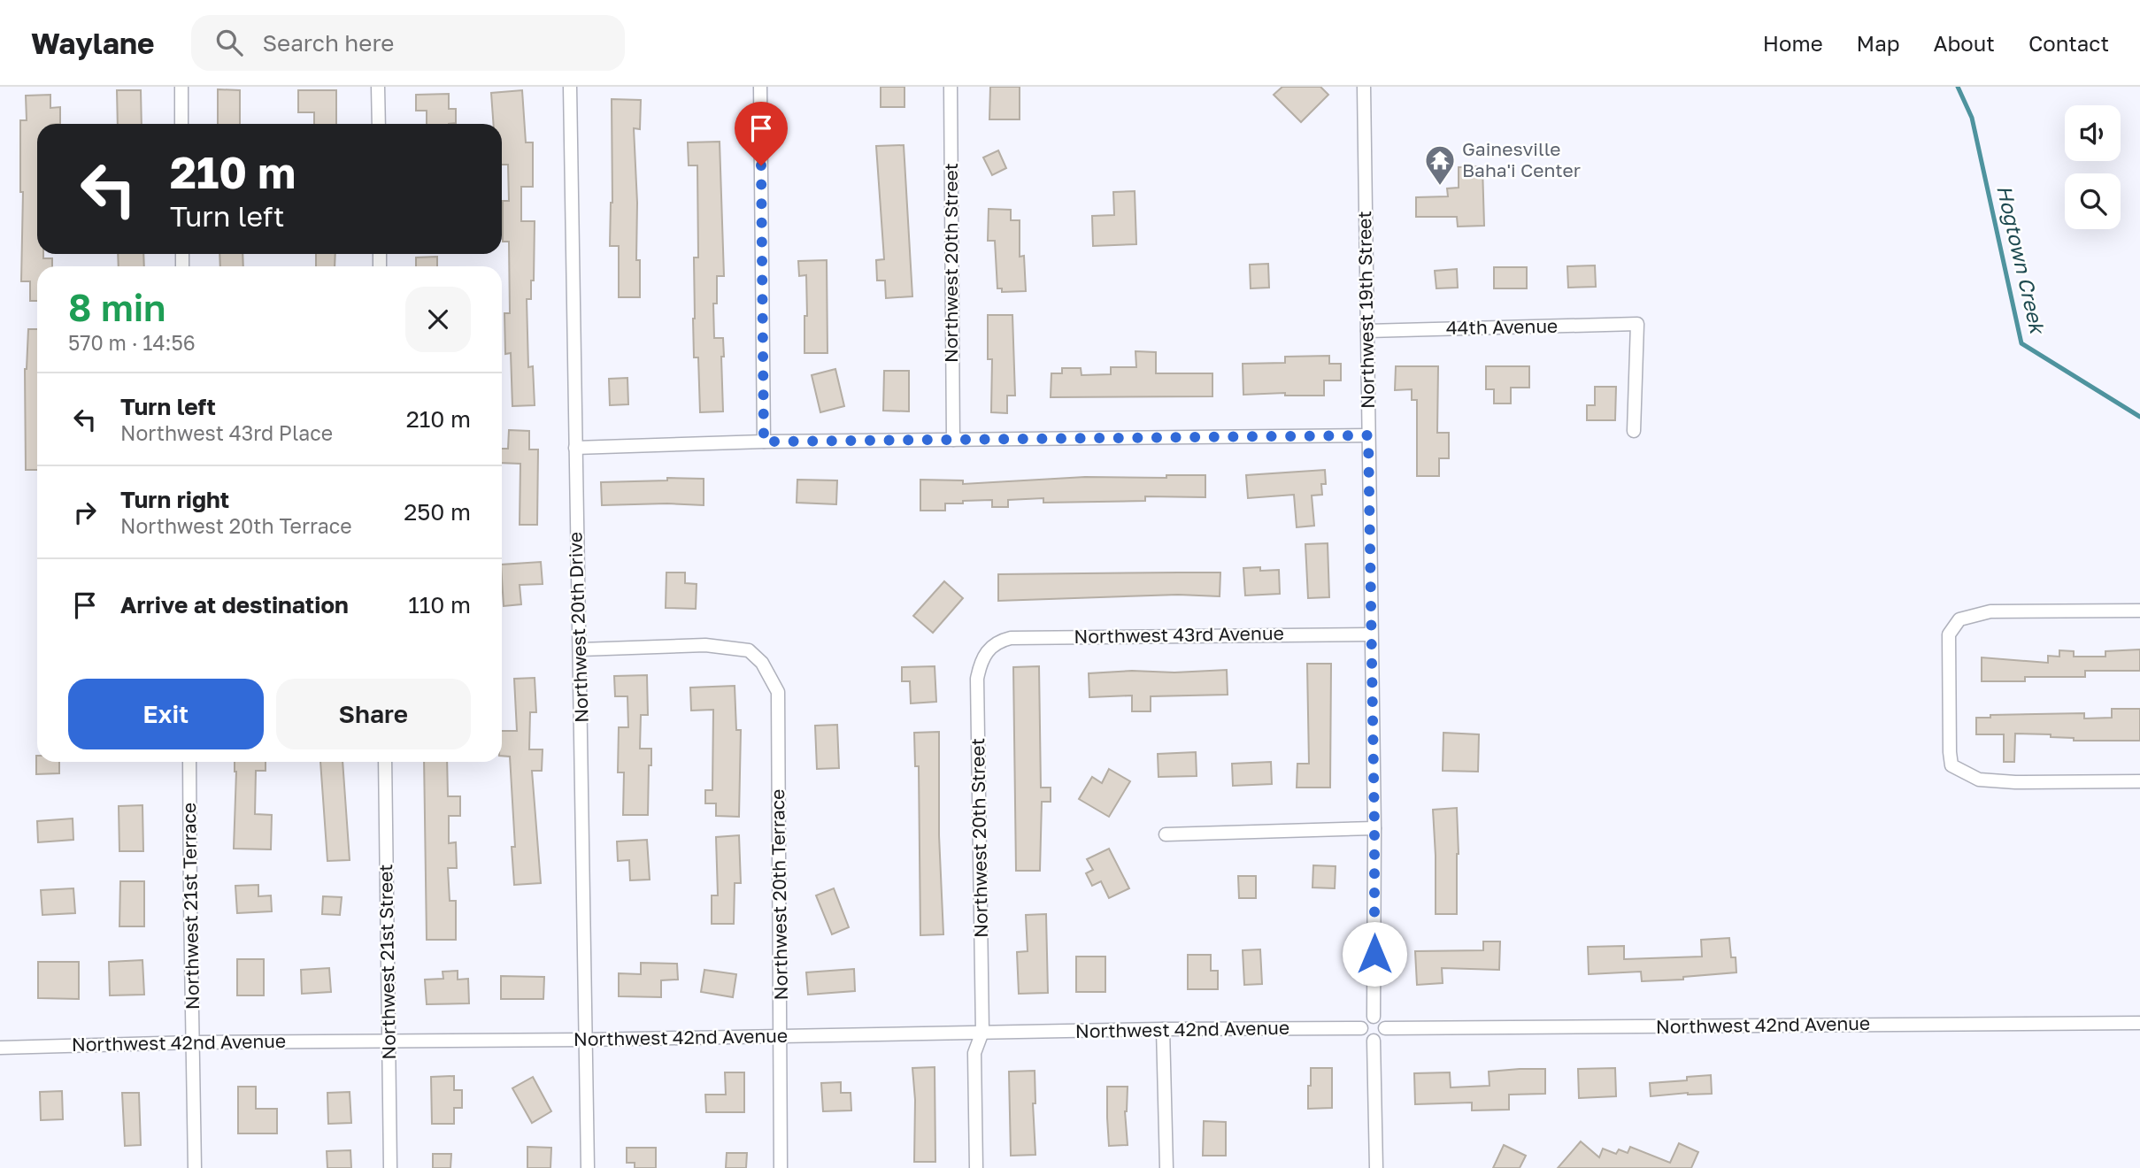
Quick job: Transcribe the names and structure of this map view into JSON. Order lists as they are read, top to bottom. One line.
{"streets":{"street":["Northwest 20th Street","Northwest 19th Street","44th Avenue","Northwest 20th Drive","Northwest 43rd Avenue","Northwest 20th Terrace","Northwest 21st Terrace","Northwest 21st Street","Northwest 42nd Avenue"]},"crossings":[["Northwest 20th Street","Northwest 43rd Avenue"],["Northwest 20th Street","Northwest 42nd Avenue"],["Northwest 19th Street","44th Avenue"],["Northwest 19th Street","Northwest 43rd Avenue"],["Northwest 19th Street","Northwest 42nd Avenue"],["Northwest 20th Drive","Northwest 20th Terrace"],["Northwest 20th Drive","Northwest 42nd Avenue"],["Northwest 20th Terrace","Northwest 42nd Avenue"],["Northwest 21st Terrace","Northwest 42nd Avenue"],["Northwest 21st Street","Northwest 42nd Avenue"]],"water":["Hogtown Creek"],"places":{"temple":["Gainesville Baha'i Center"]},"page":{"header":"Waylane","search":"Search here","nav":["Home","Map","About","Contact"],"turn":["210 m","Turn left"],"heading":["8 min","570 m · 14:56"],"list":[{"name":"Turn left","note":"Northwest 43rd Place","value":"210 m"},{"name":"Turn right","note":"Northwest 20th Terrace","value":"250 m"},{"name":"Arrive at destination","value":"110 m"}],"buttons":["Exit","Share"]}}
